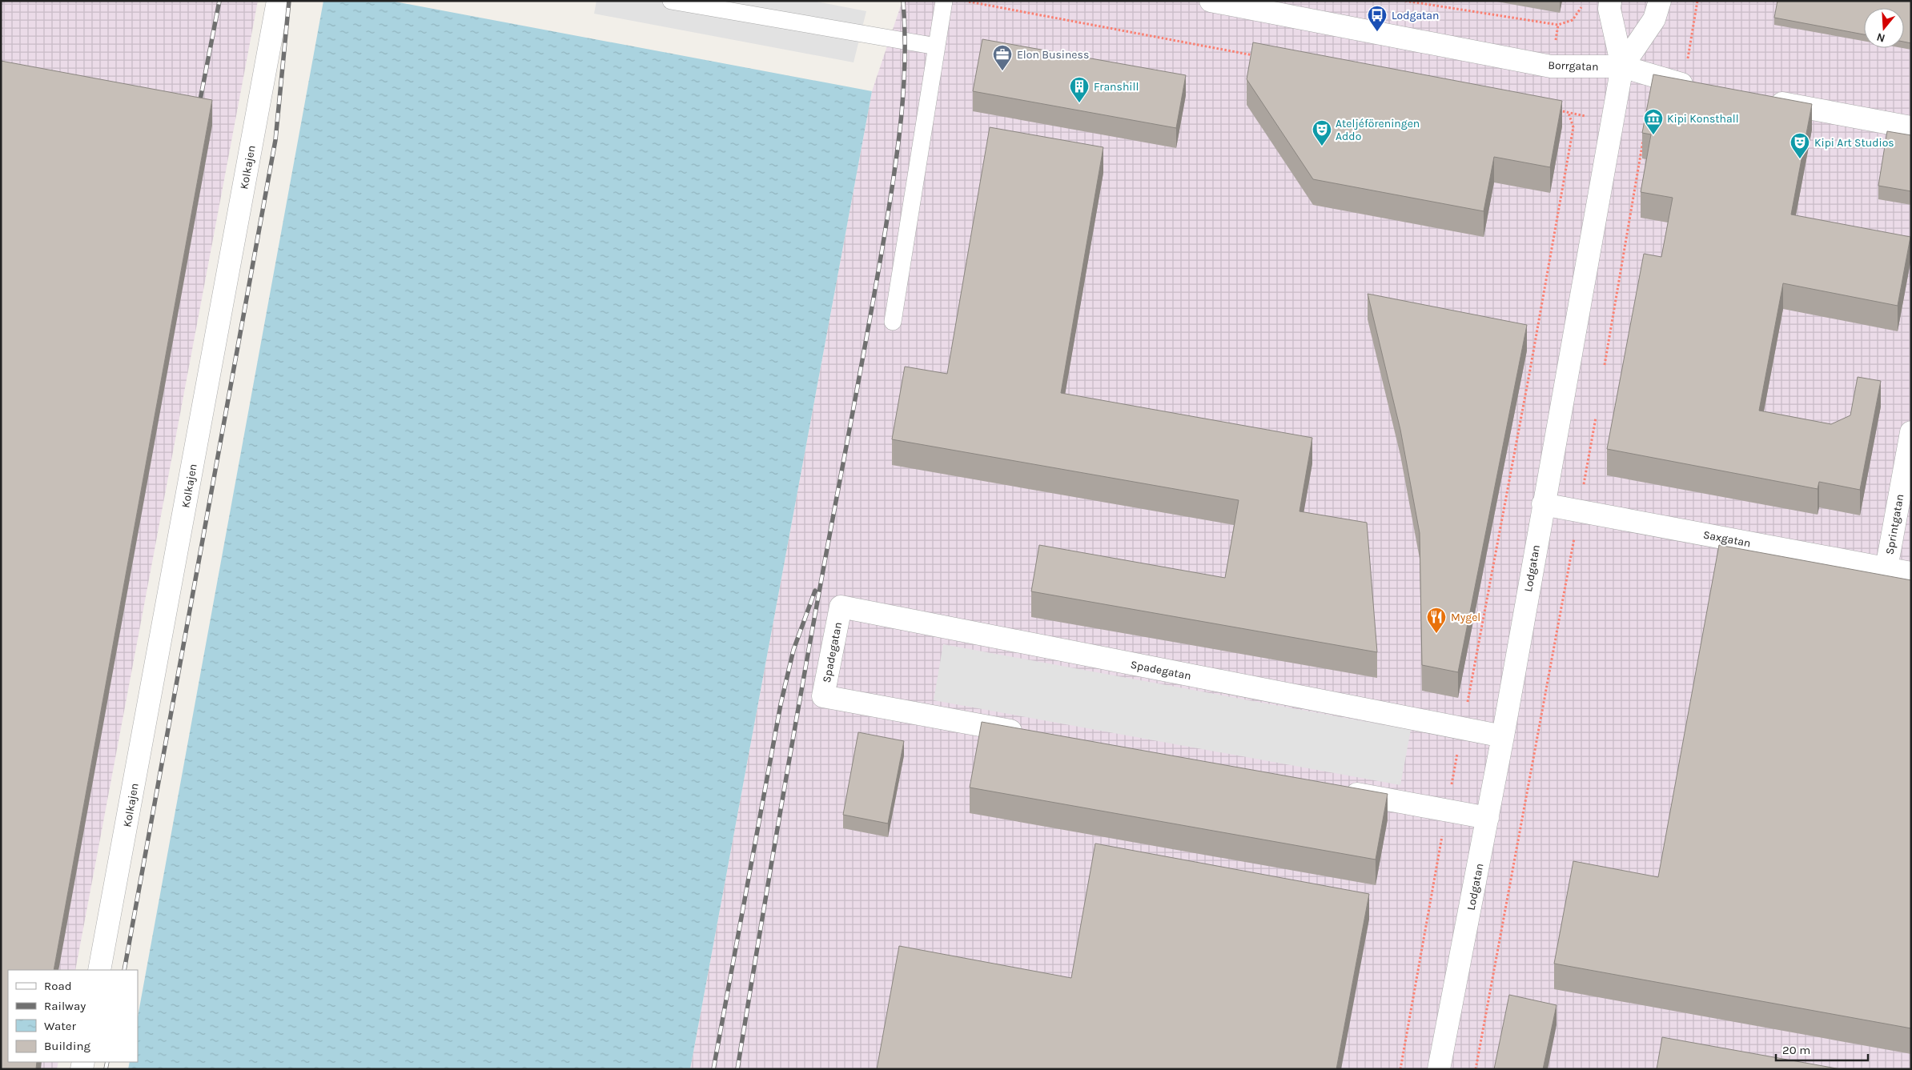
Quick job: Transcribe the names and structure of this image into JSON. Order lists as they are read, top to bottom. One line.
{"streets":{"street":["Borrgatan","Kolkajen","Sprintgatan","Saxgatan","Lodgatan","Spadegatan"]},"crossings":[["Borrgatan","Lodgatan"],["Sprintgatan","Saxgatan"],["Saxgatan","Lodgatan"],["Lodgatan","Spadegatan"]],"places":{"bus stop":["Lodgatan"],"office":["Elon Business"],"building":["Franshill"],"museum":["Kipi Konsthall"],"theatre":["Ateljéföreningen Addo","Kipi Art Studios"],"restaurant":["Mygel"]},"legend":["Road","Railway","Water","Building"],"scale_bar":"20 m","north":"bottom"}
